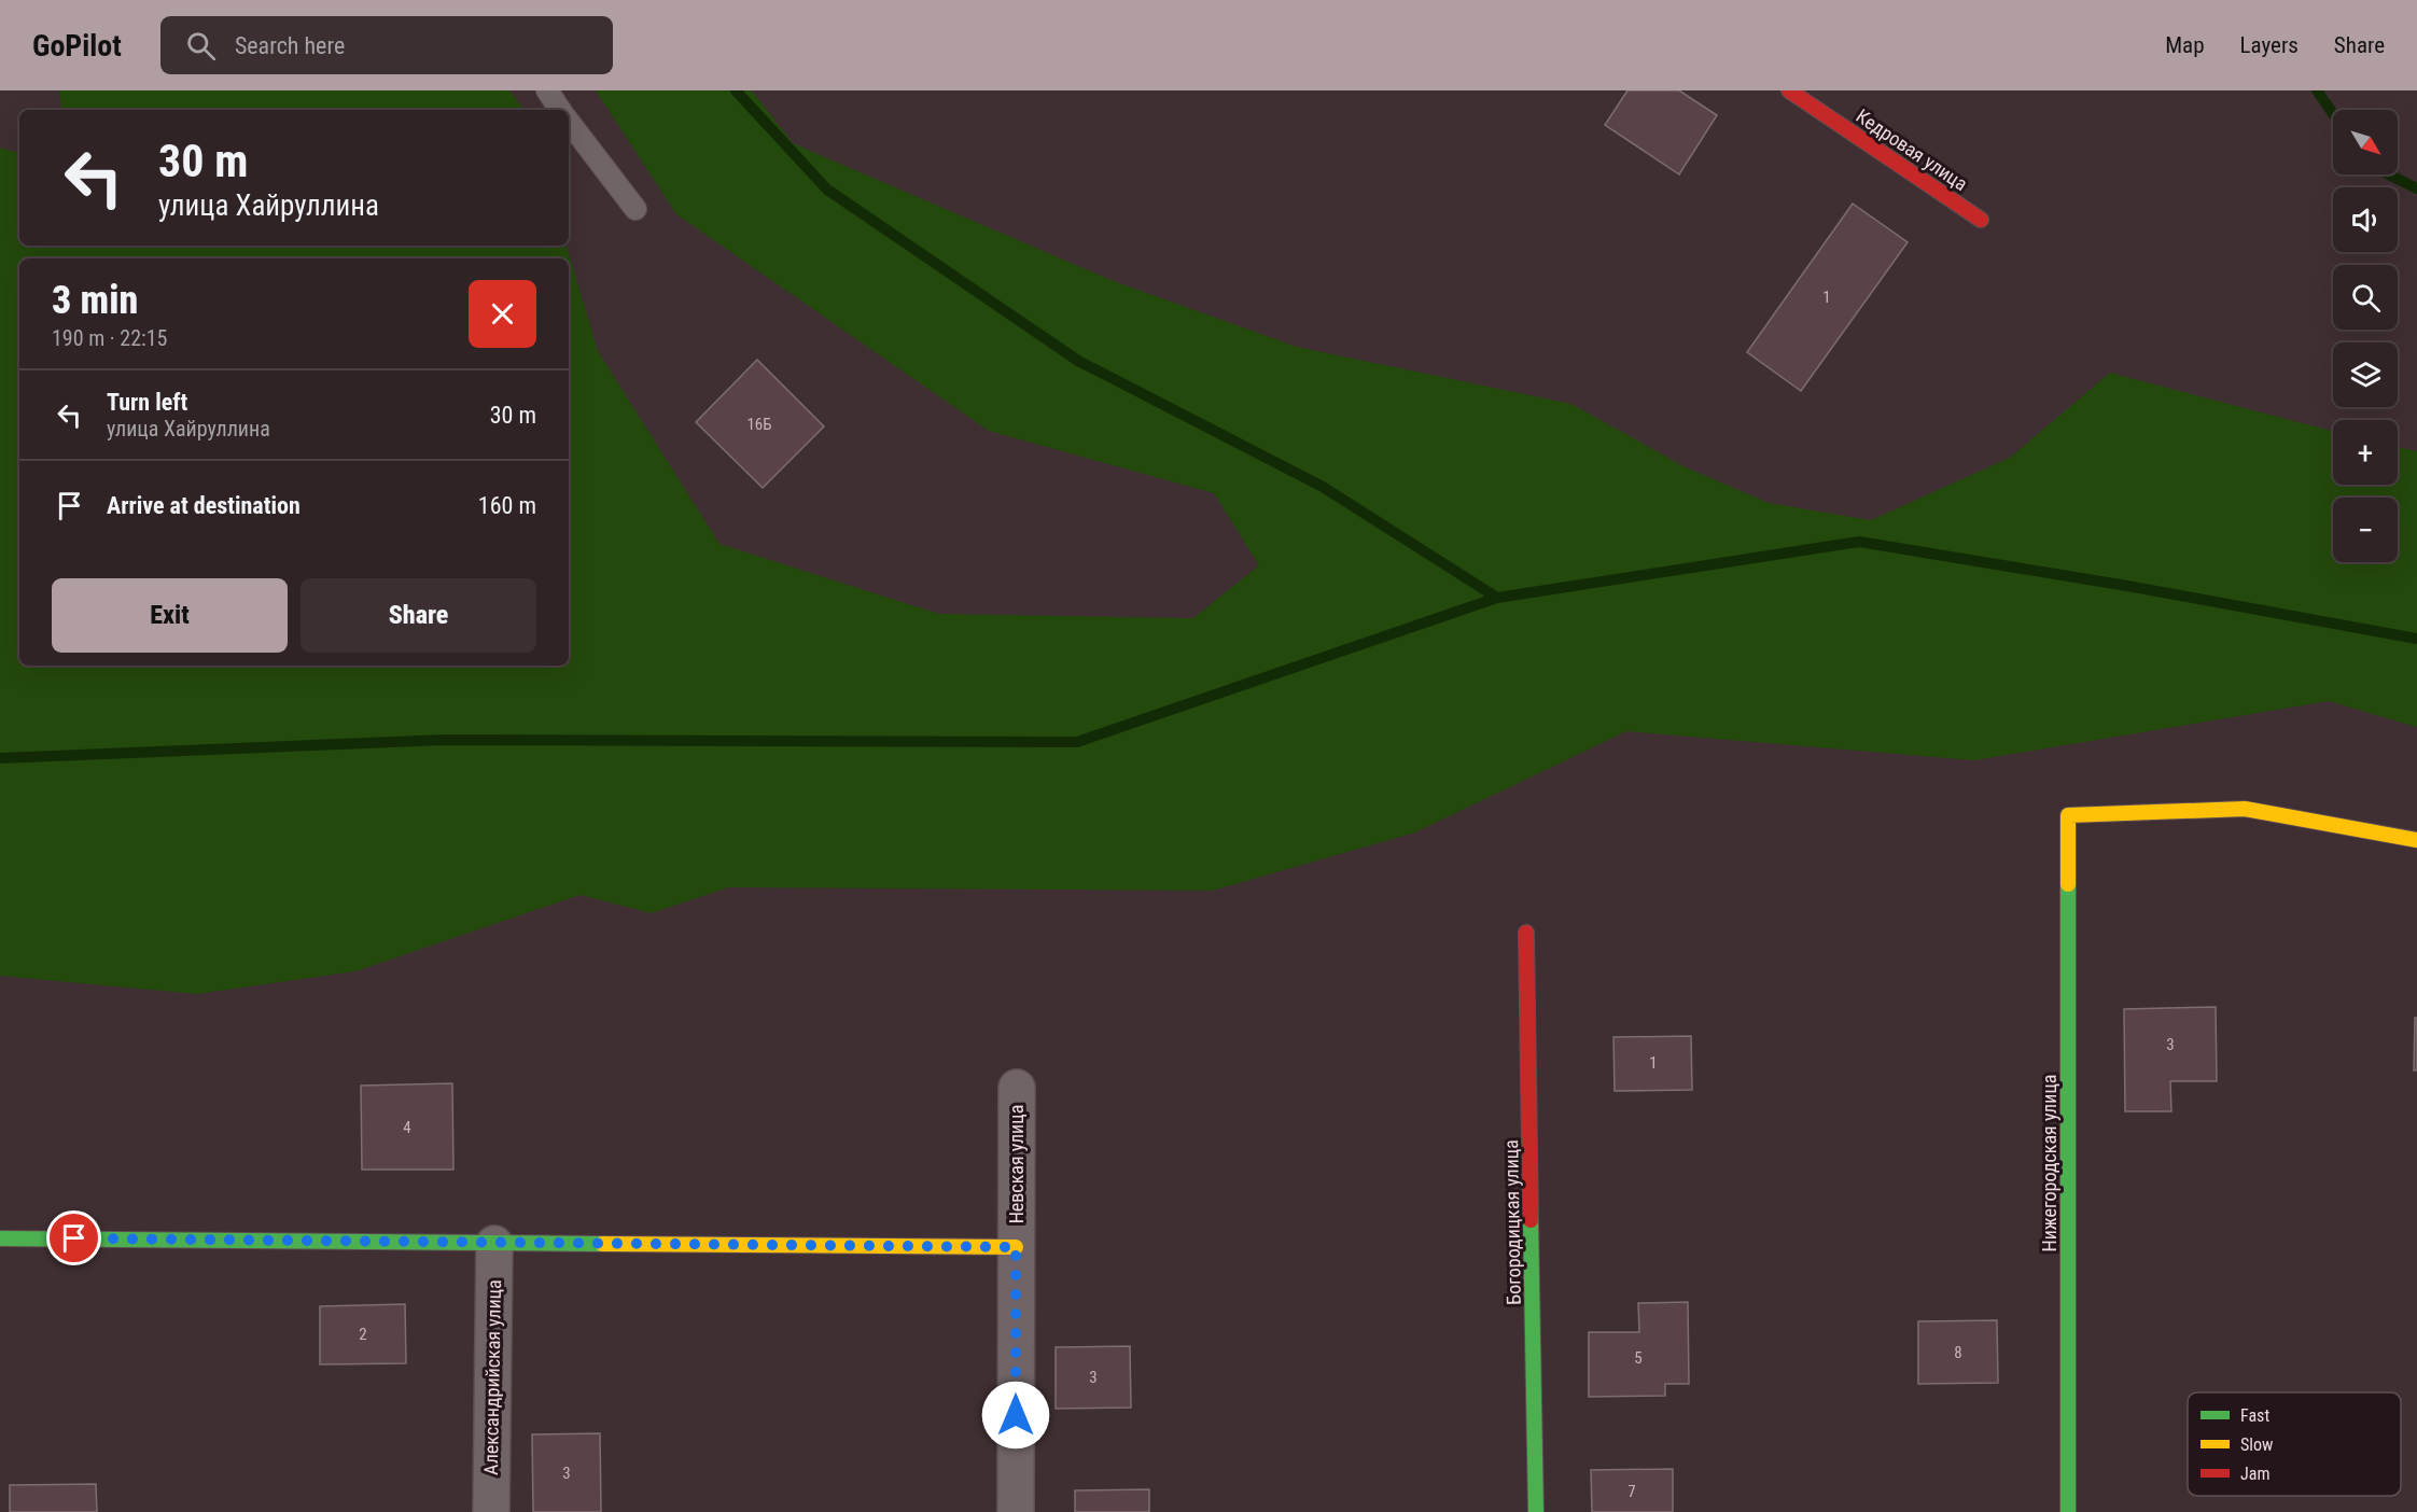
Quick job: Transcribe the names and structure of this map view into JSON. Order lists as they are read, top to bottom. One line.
{"streets":{"street":["Кедровая улица","Нижегородская улица","Невская улица","Богородицкая улица","Александрийская улица"]},"house_numbers":["1","16Б","3","1","4","2","8","5","3","3","7"],"legend":["Fast","Slow","Jam"],"north":"bottom right","page":{"header":"GoPilot","search":"Search here","nav":["Map","Layers","Share"],"map_buttons":["+","−"],"turn":["30 m","улица Хайруллина"],"heading":["3 min","190 m · 22:15"],"list":[{"name":"Turn left","note":"улица Хайруллина","value":"30 m"},{"name":"Arrive at destination","value":"160 m"}],"buttons":["Exit","Share"]}}
